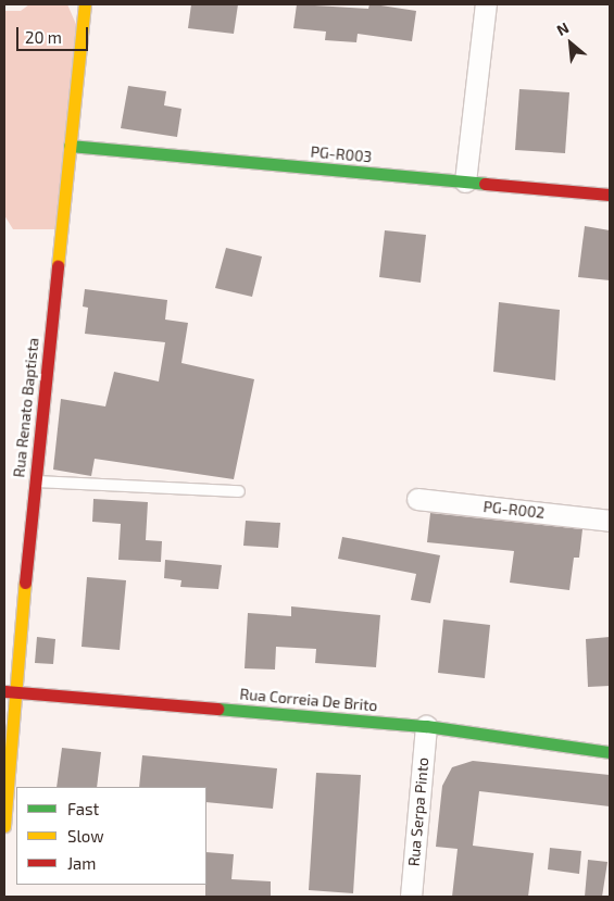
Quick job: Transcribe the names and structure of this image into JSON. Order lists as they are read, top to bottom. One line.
{"streets":{"street":["PG-R003","Rua Renato Baptista","PG-R002","Rua Correia De Brito","Rua Serpa Pinto"]},"crossings":[["PG-R003","Rua Renato Baptista"],["Rua Renato Baptista","Rua Correia De Brito"],["Rua Correia De Brito","Rua Serpa Pinto"]],"legend":["Fast","Slow","Jam"],"scale_bar":"20 m","north":"top left"}
